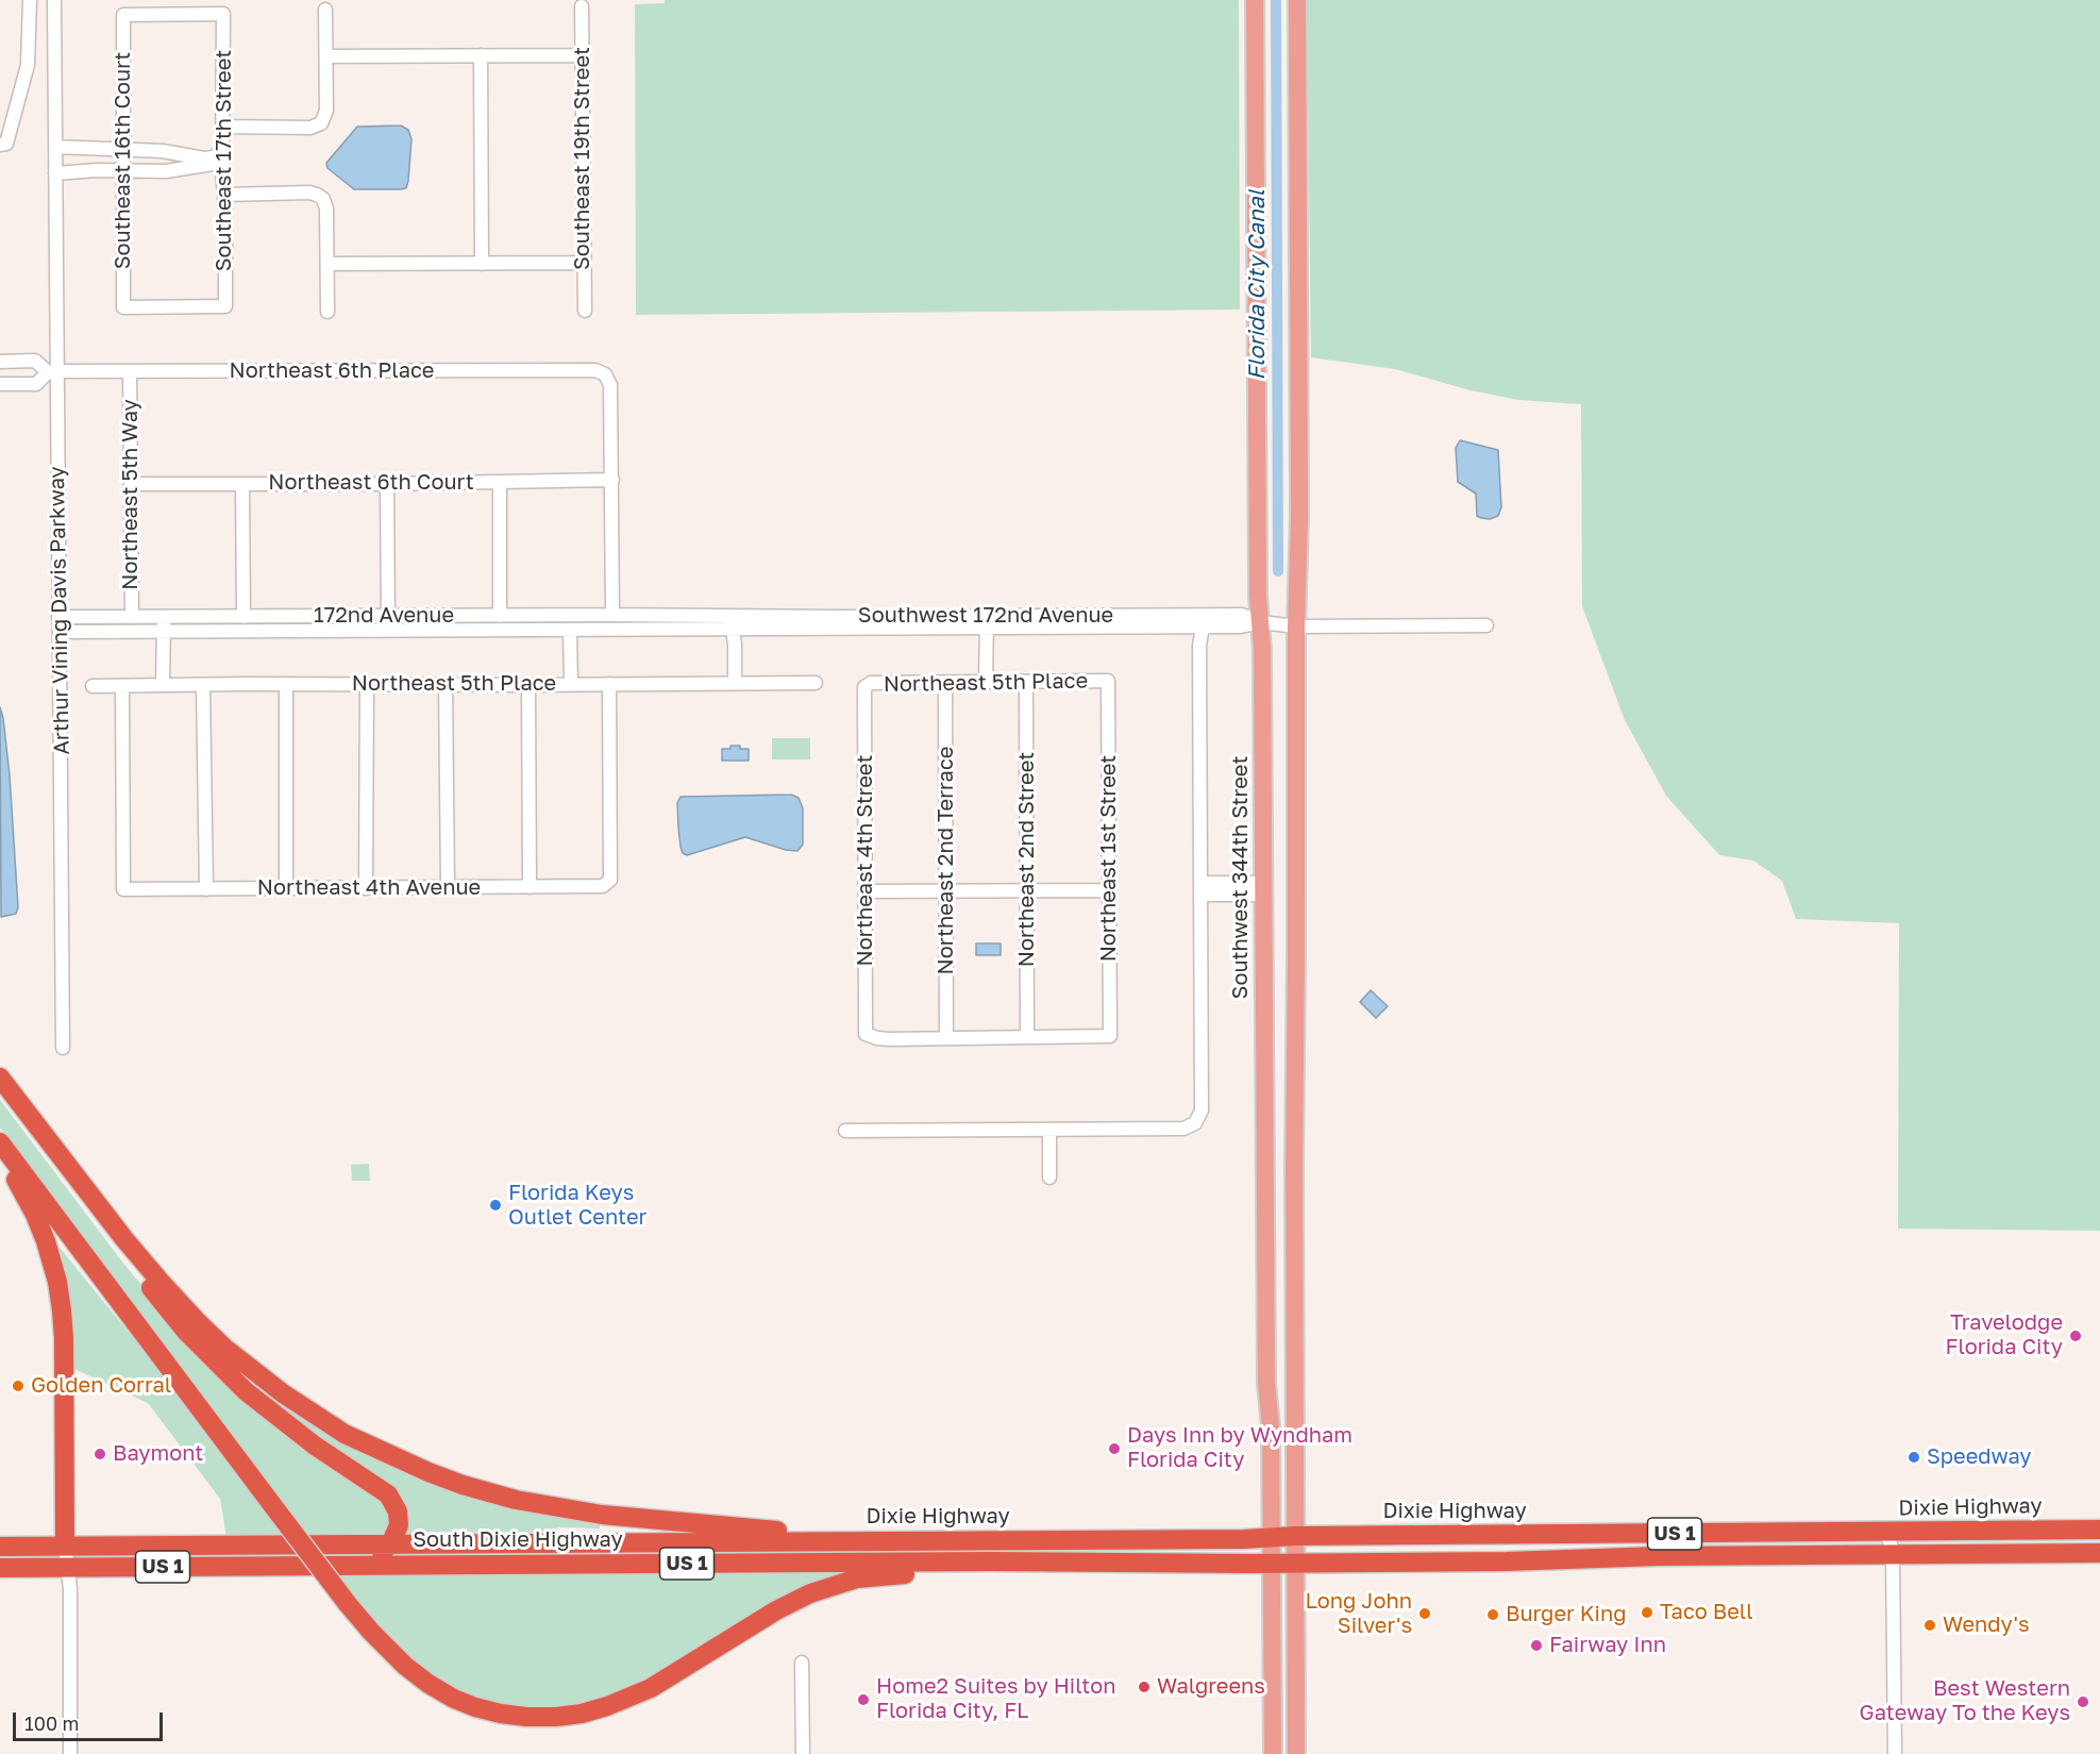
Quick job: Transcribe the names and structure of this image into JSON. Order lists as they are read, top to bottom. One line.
{"streets":{"highway":["Dixie Highway","US 1","South Dixie Highway"],"main road":["Southwest 344th Street"],"street":["Southeast 19th Street","Southeast 16th Court","Southeast 17th Street","Northeast 6th Place","Northeast 6th Court","Northeast 5th Way","Arthur Vining Davis Parkway","172nd Avenue","Southwest 172nd Avenue","Northeast 5th Place","Northeast 1st Street","Northeast 2nd Street","Northeast 4th Street","Northeast 2nd Terrace","Northeast 4th Avenue"]},"crossings":[["Southeast 16th Court","Southeast 17th Street"],["Northeast 6th Place","Northeast 6th Court"],["Northeast 6th Place","Northeast 5th Way"],["Northeast 6th Place","Arthur Vining Davis Parkway"],["Northeast 6th Court","Northeast 5th Way"],["Northeast 5th Way","172nd Avenue"],["Arthur Vining Davis Parkway","172nd Avenue"],["172nd Avenue","Southwest 172nd Avenue"],["Southwest 172nd Avenue","Southwest 344th Street"],["Northeast 5th Place","Northeast 1st Street"],["Northeast 5th Place","Northeast 2nd Street"],["Northeast 5th Place","Northeast 4th Street"],["Northeast 5th Place","Northeast 2nd Terrace"],["Northeast 5th Place","Northeast 4th Avenue"],["Northeast 1st Street","Northeast 2nd Street"],["Northeast 4th Street","Northeast 2nd Terrace"],["Southwest 344th Street","Dixie Highway"],["Southwest 344th Street","US 1"],["Dixie Highway","South Dixie Highway"],["US 1","South Dixie Highway"]],"water":["Florida City Canal"],"places":["Florida Keys Outlet Center","Travelodge Florida City","Golden Corral","Days Inn by Wyndham Florida City","Baymont","Speedway","Taco Bell","Long John Silver's","Burger King","Wendy's","Fairway Inn","Walgreens","Home2 Suites by Hilton Florida City, FL","Best Western Gateway To the Keys"],"scale_bar":"100 m"}
